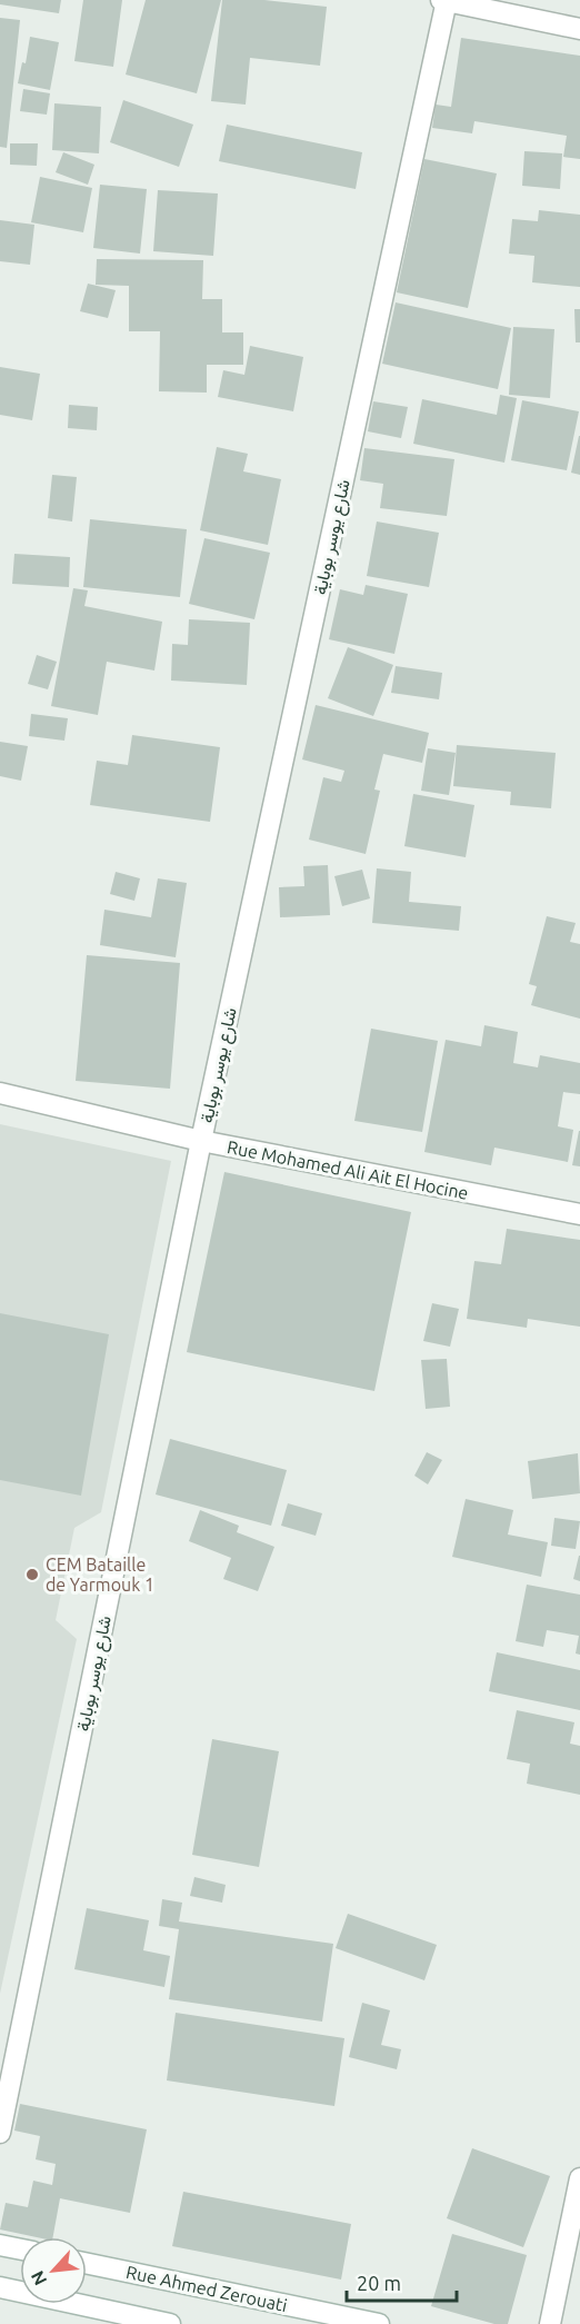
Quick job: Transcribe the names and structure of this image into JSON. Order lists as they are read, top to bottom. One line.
{"streets":{"street":["شارع يوسر بوباية","Rue Mohamed Ali Ait El Hocine","Rue Ahmed Zerouati"]},"crossings":[["شارع يوسر بوباية","Rue Mohamed Ali Ait El Hocine"]],"places":["CEM Bataille de Yarmouk 1"],"scale_bar":"20 m","north":"bottom left"}
